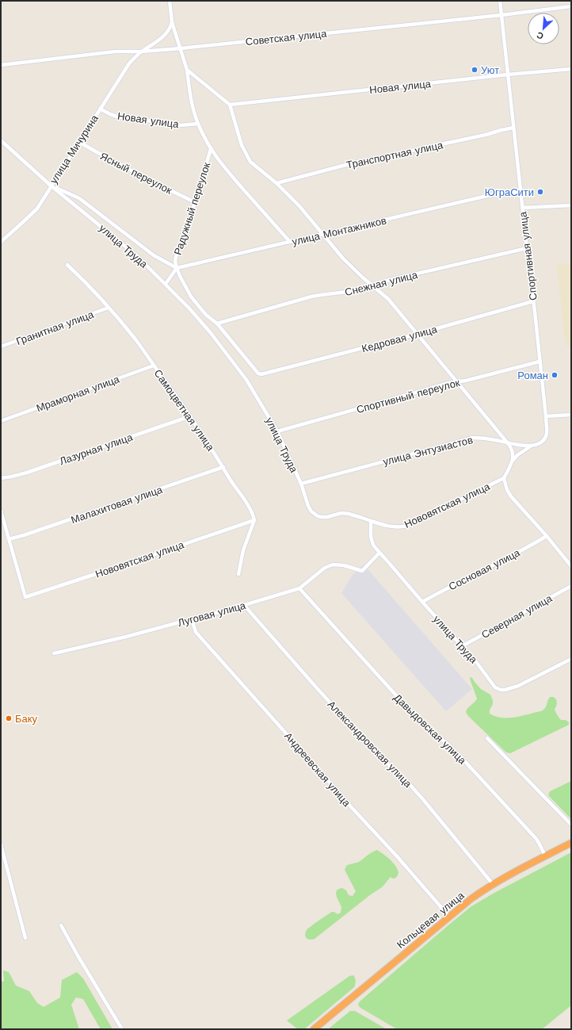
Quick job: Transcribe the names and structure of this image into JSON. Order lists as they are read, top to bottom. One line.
{"streets":{"highway":["Кольцевая улица"],"street":["Советская улица","Новая улица","улица Мичурина","Транспортная улица","Ясный переулок","Радужный переулок","улица Монтажников","улица Труда","Спортивная улица","Снежная улица","Гранитная улица","Кедровая улица","Мраморная улица","Спортивный переулок","Самоцветная улица","Лазурная улица","улица Энтузиастов","Малахитовая улица","Нововятская улица","Сосновая улица","Луговая улица","Северная улица","Давыдовская улица","Александровская улица","Андреевская улица"]},"crossings":[["Советская улица","улица Мичурина"],["Советская улица","Спортивная улица"],["Новая улица","улица Мичурина"],["Новая улица","Спортивная улица"],["улица Мичурина","Ясный переулок"],["улица Мичурина","улица Труда"],["Транспортная улица","Спортивная улица"],["Ясный переулок","Радужный переулок"],["Радужный переулок","улица Монтажников"],["Радужный переулок","улица Труда"],["улица Монтажников","улица Труда"],["улица Монтажников","Спортивная улица"],["улица Труда","Спортивный переулок"],["улица Труда","улица Энтузиастов"],["улица Труда","Нововятская улица"],["улица Труда","Сосновая улица"],["улица Труда","Луговая улица"],["улица Труда","Северная улица"],["Спортивная улица","Снежная улица"],["Спортивная улица","Кедровая улица"],["Спортивная улица","Спортивный переулок"],["Снежная улица","Кедровая улица"],["Гранитная улица","Самоцветная улица"],["Мраморная улица","Самоцветная улица"],["Самоцветная улица","Лазурная улица"],["Самоцветная улица","Малахитовая улица"],["Самоцветная улица","Нововятская улица"],["Малахитовая улица","Нововятская улица"],["Луговая улица","Давыдовская улица"],["Луговая улица","Александровская улица"],["Луговая улица","Андреевская улица"],["Давыдовская улица","Кольцевая улица"],["Александровская улица","Кольцевая улица"],["Андреевская улица","Кольцевая улица"]],"places":["Уют","ЮграСити","Роман","Баку"],"north":"bottom left"}
